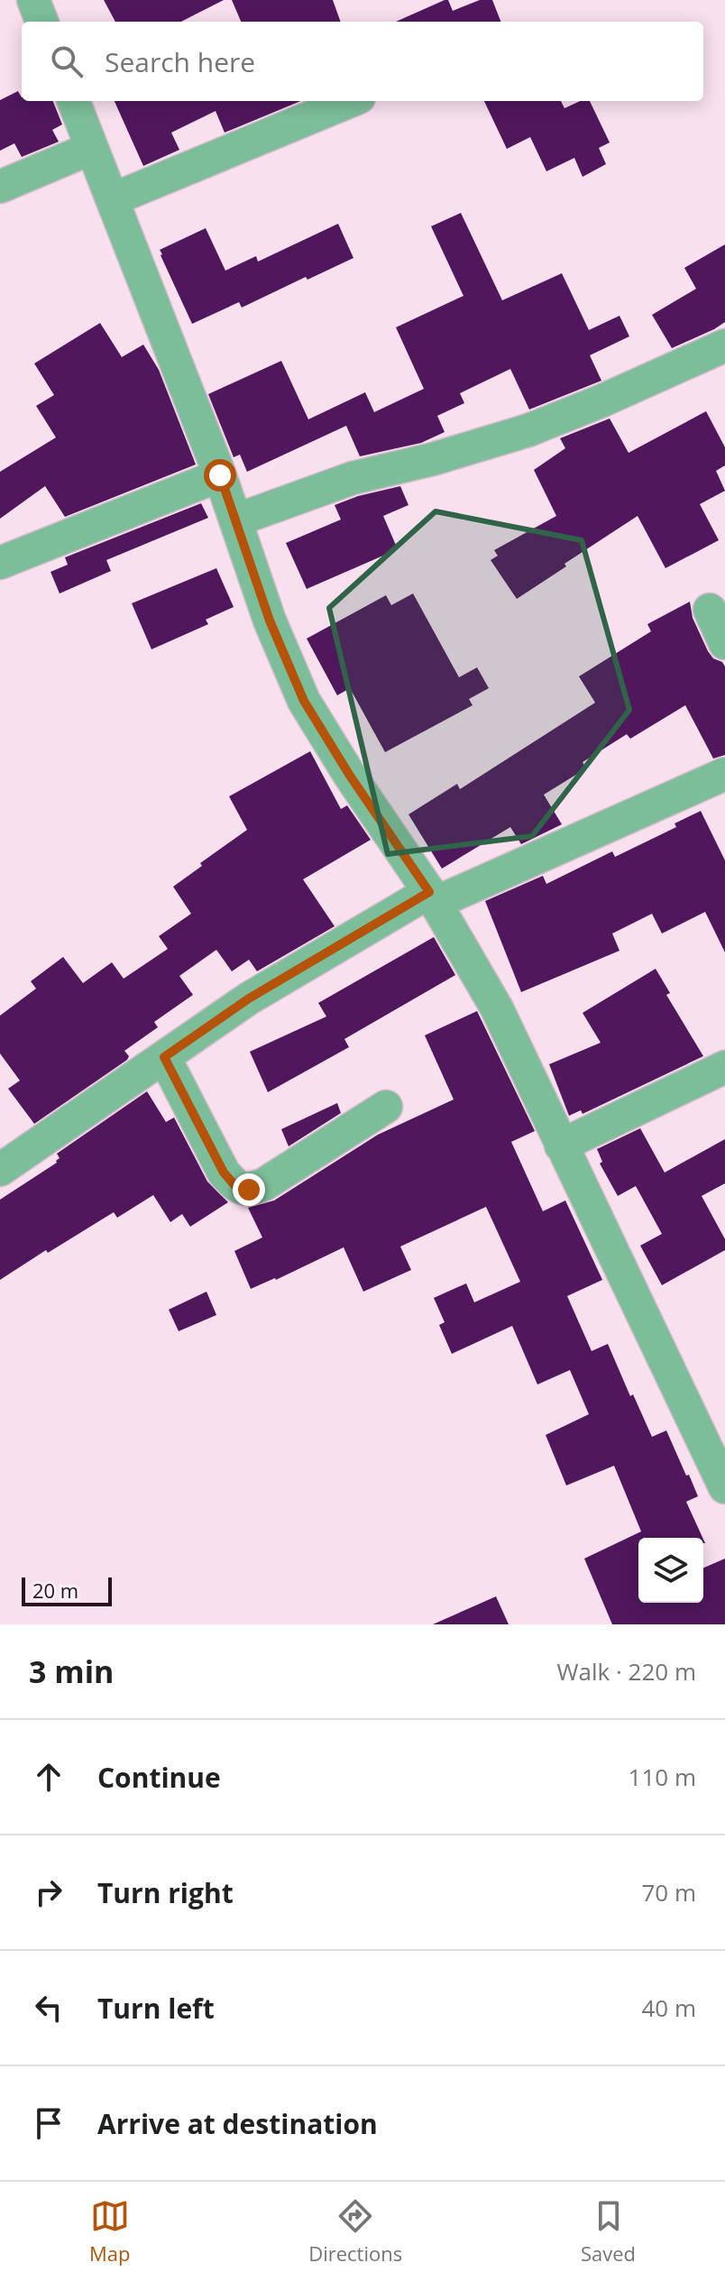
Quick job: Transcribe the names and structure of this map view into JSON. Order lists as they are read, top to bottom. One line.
{"scale_bar":"20 m","page":{"search":"Search here","scale":"20 m","heading":["3 min","Walk · 220 m"],"list":[["Continue","110 m"],["Turn right","70 m"],["Turn left","40 m"],"Arrive at destination"],"nav":["Map","Directions","Saved"]}}
